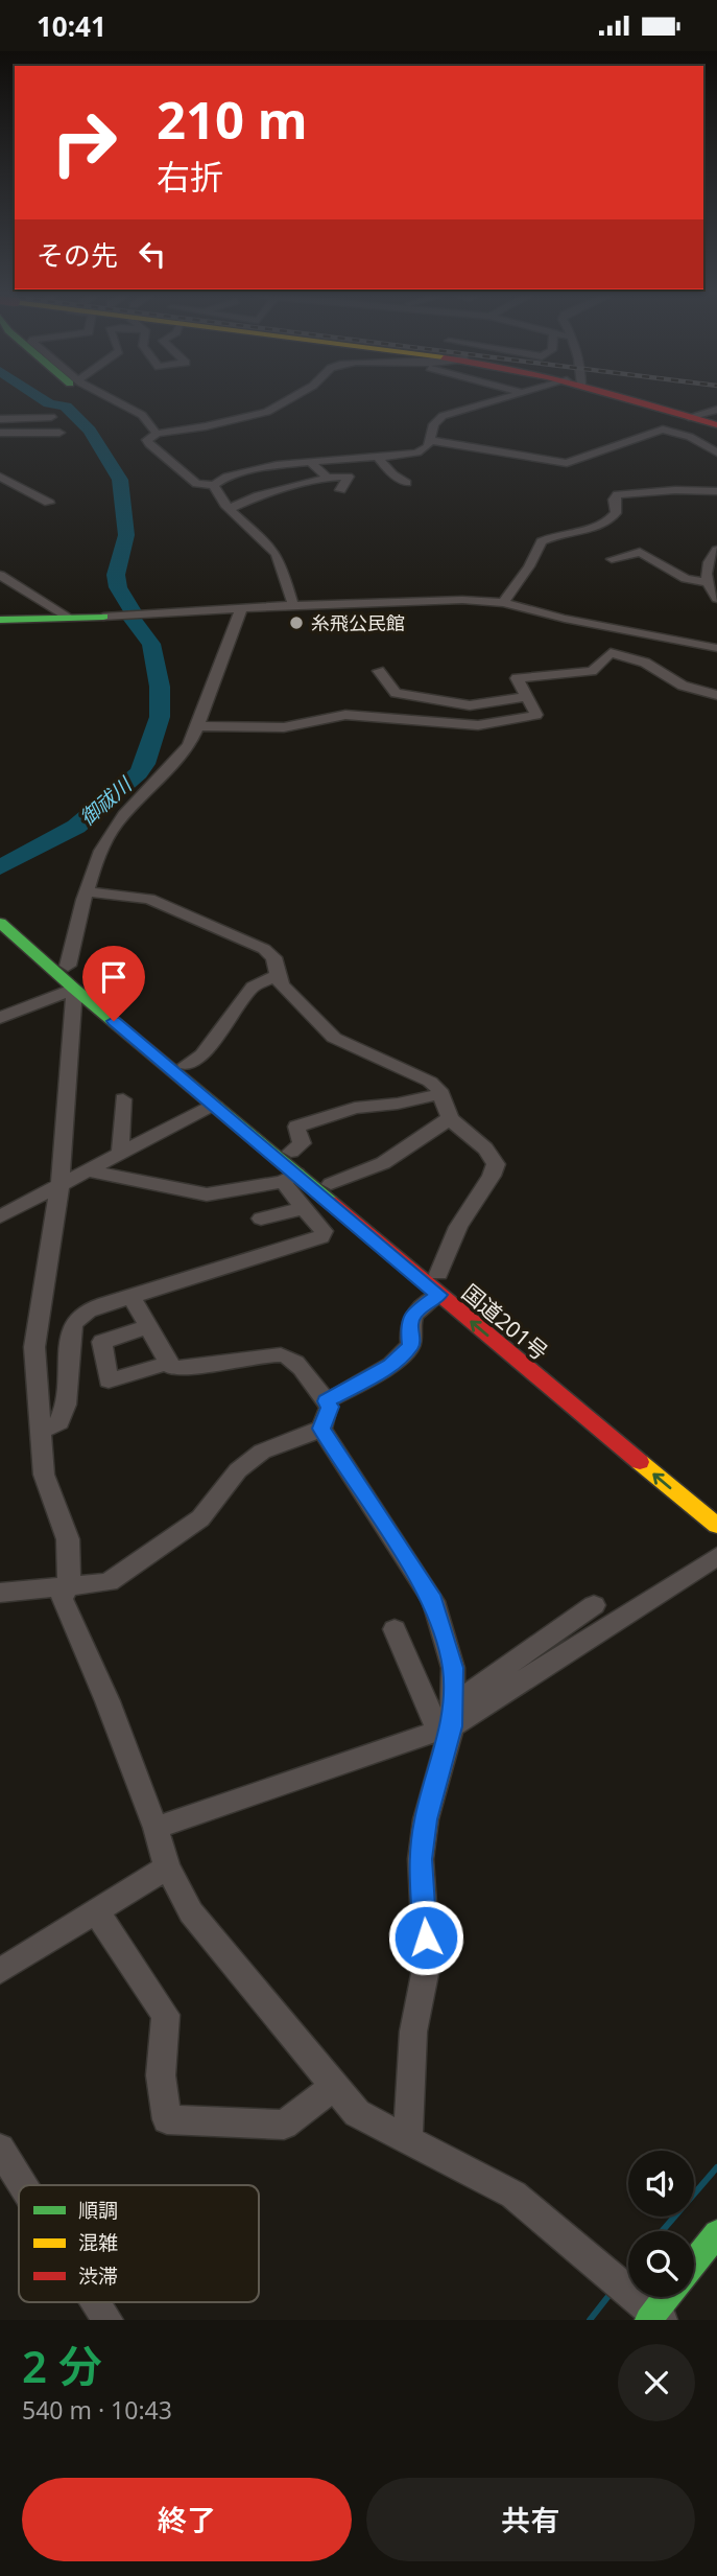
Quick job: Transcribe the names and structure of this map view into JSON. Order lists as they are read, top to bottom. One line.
{"streets":{"main road":["国道201号"]},"water":["御祓川"],"places":["糸飛公民館"],"legend":["順調","混雑","渋滞"],"page":{"status":"10:41","turn":["210 m","右折"],"then":"その先","heading":["2 分","540 m · 10:43"],"buttons":["終了","共有"]}}
